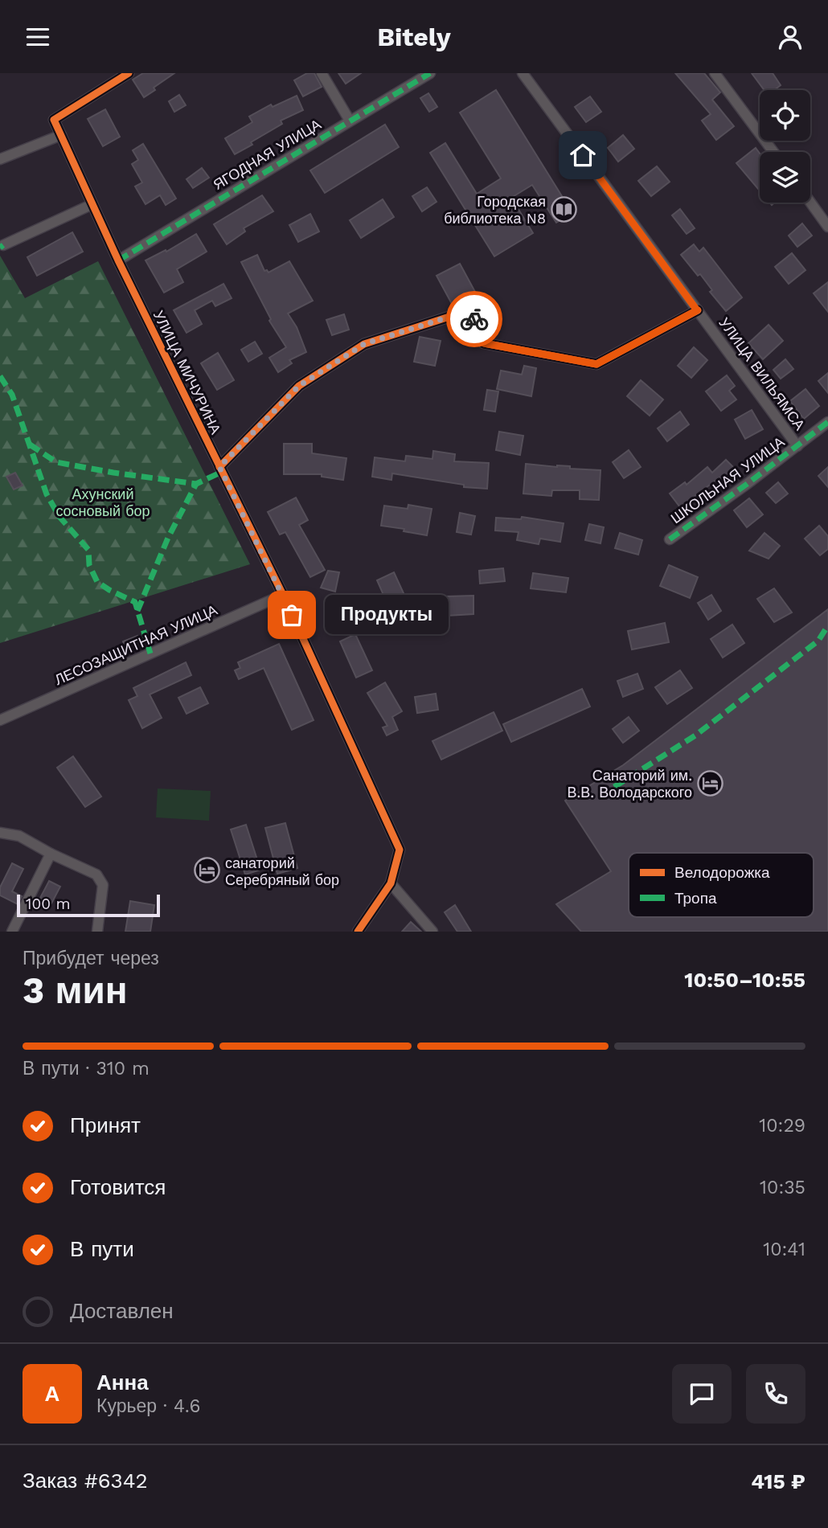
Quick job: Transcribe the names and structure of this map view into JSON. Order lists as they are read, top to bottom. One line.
{"streets":{"street":["ЯГОДНАЯ УЛИЦА","УЛИЦА МИЧУРИНА","УЛИЦА ВИЛЬЯМСА","ШКОЛЬНАЯ УЛИЦА","ЛЕСОЗАЩИТНАЯ УЛИЦА"]},"crossings":[["ЯГОДНАЯ УЛИЦА","УЛИЦА МИЧУРИНА"],["УЛИЦА МИЧУРИНА","ЛЕСОЗАЩИТНАЯ УЛИЦА"],["УЛИЦА ВИЛЬЯМСА","ШКОЛЬНАЯ УЛИЦА"]],"parks":["Ахунский сосновый бор"],"places":{"library":["Городская библиотека N8"],"other":["Продукты"],"hotel":["Санаторий им. В.В. Володарского","санаторий Серебряный бор"]},"legend":["Велодорожка","Тропа"],"scale_bar":"100 m","page":{"header":"Bitely","bubble":"Продукты","scale":"100 m","heading":["3 мин","Прибудет через","10:50–10:55"],"panel":["Анна","Курьер · 4.6","Заказ #6342","415 ₽"],"bar":"В пути · 310 m","list":[["Принят","10:29"],["Готовится","10:35"],["В пути","10:41"],"Доставлен"],"round":"А"}}
